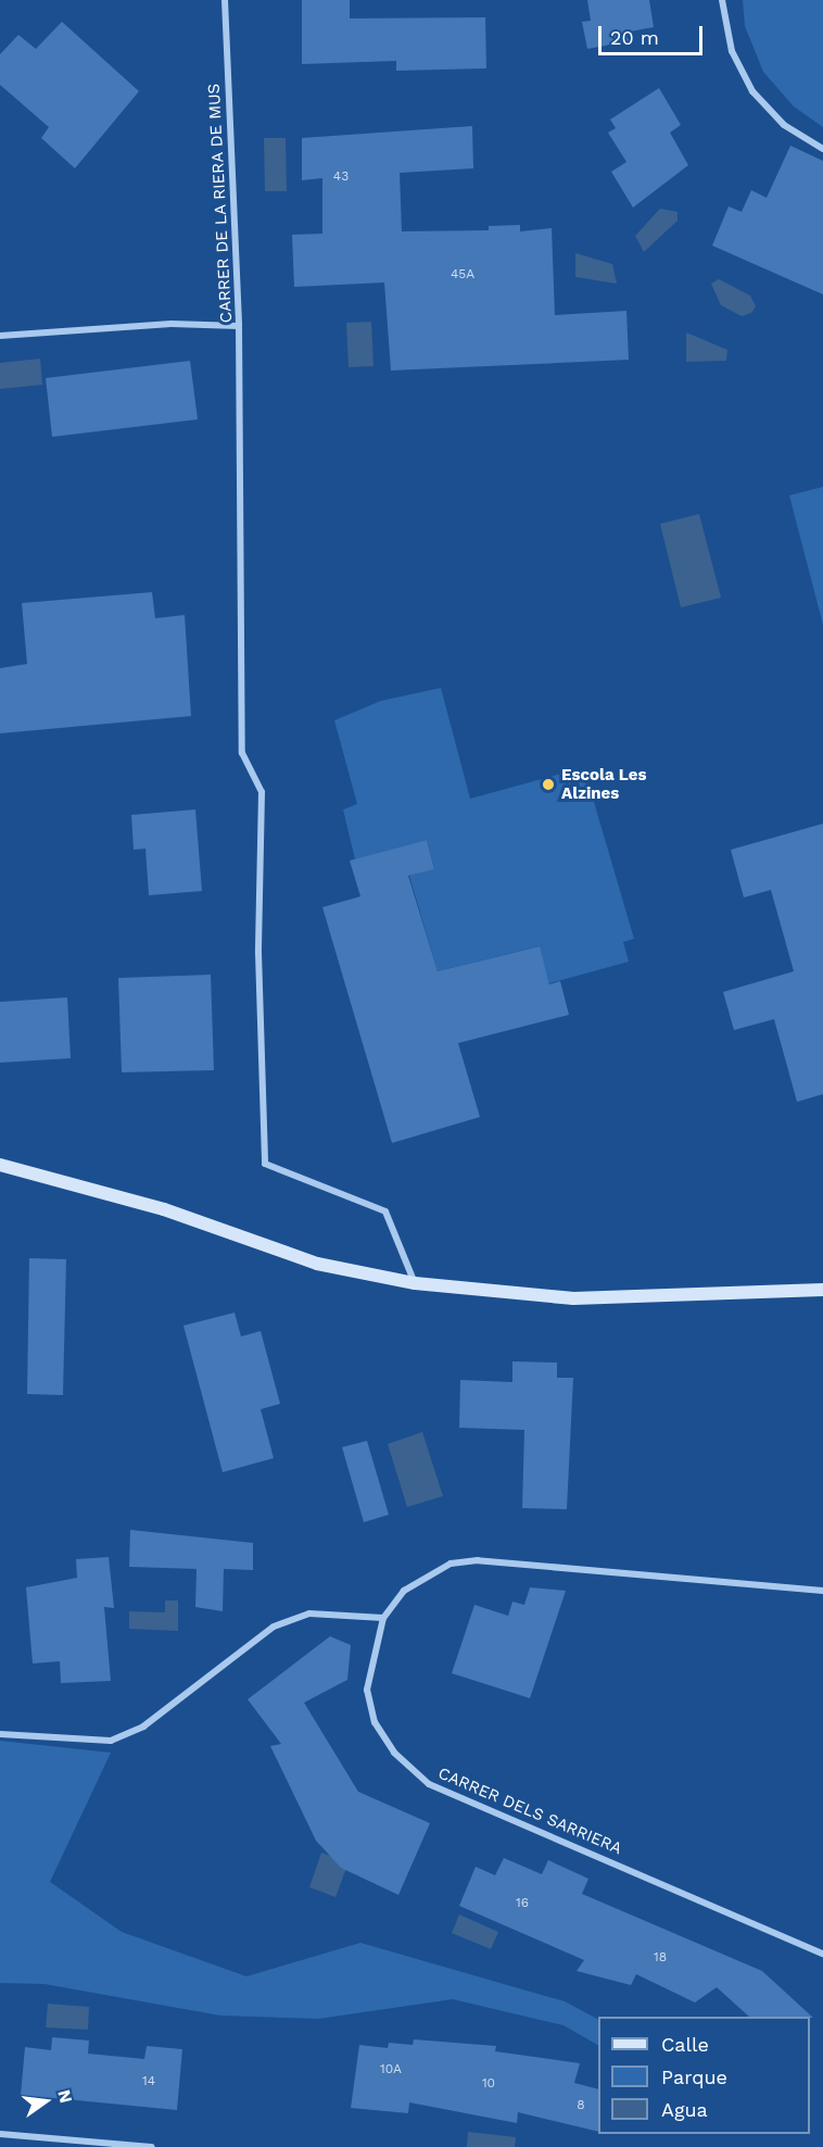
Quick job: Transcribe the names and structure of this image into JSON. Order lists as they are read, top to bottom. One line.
{"streets":{"street":["CARRER DE LA RIERA DE MUS","CARRER DELS SARRIERA"]},"places":["Escola Les Alzines"],"house_numbers":["43","45A","16","18","10A","14","10","8"],"legend":["Calle","Parque","Agua"],"scale_bar":"20 m","north":"right"}
